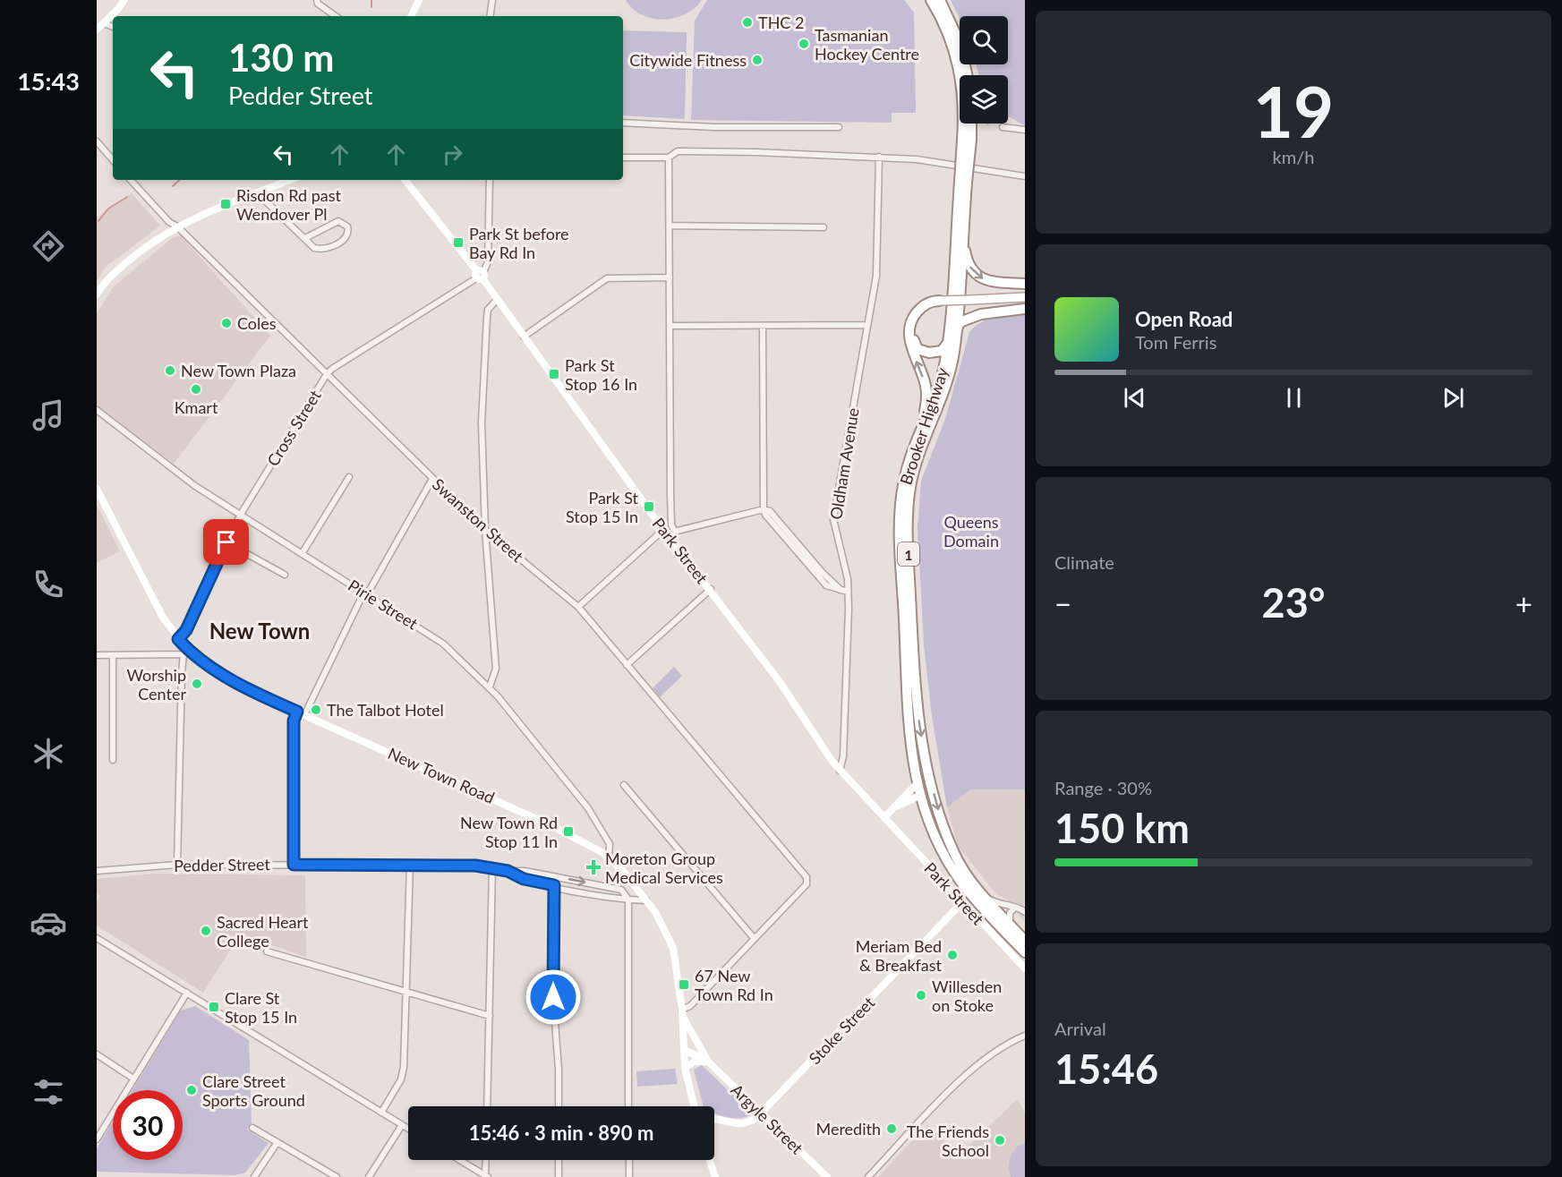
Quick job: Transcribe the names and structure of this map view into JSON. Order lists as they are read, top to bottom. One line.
{"streets":{"highway":["Brooker Highway","1"],"street":["Cross Street","Oldham Avenue","Swanston Street","Park Street","Pirie Street","New Town Road","Pedder Street","Stoke Street","Argyle Street"]},"crossings":[["Brooker Highway","1"],["Cross Street","Swanston Street"],["Cross Street","Park Street"],["Cross Street","Pirie Street"],["Cross Street","New Town Road"],["Oldham Avenue","Park Street"],["Park Street","Stoke Street"],["Pirie Street","New Town Road"],["New Town Road","Pedder Street"],["New Town Road","Argyle Street"],["Stoke Street","Argyle Street"]],"districts":["New Town"],"parks":["Queens Domain"],"places":{"other":["THC 2","Tasmanian Hockey Centre","Citywide Fitness","Coles","New Town Plaza","Kmart","Worship Center","The Talbot Hotel","Sacred Heart College","Meriam Bed & Breakfast","Willesden on Stoke","Clare Street Sports Ground","Meredith","The Friends School"],"transit":["Risdon Rd past Wendover Pl","Park St before Bay Rd In","Park St Stop 16 In","Park St Stop 15 In","New Town Rd Stop 11 In","67 New Town Rd In","Clare St Stop 15 In"],"health":["Moreton Group Medical Services"]},"page":{"tabs":"15:43","tile":[["19","km/h"],"Climate",["Range · 30%","150 km"],["Arrival","15:46"]],"turn":["130 m","Pedder Street"],"song":["Open Road","Tom Ferris"],"heat":["−","23°","+"],"limit":"30","trip":"15:46 · 3 min · 890 m"}}
